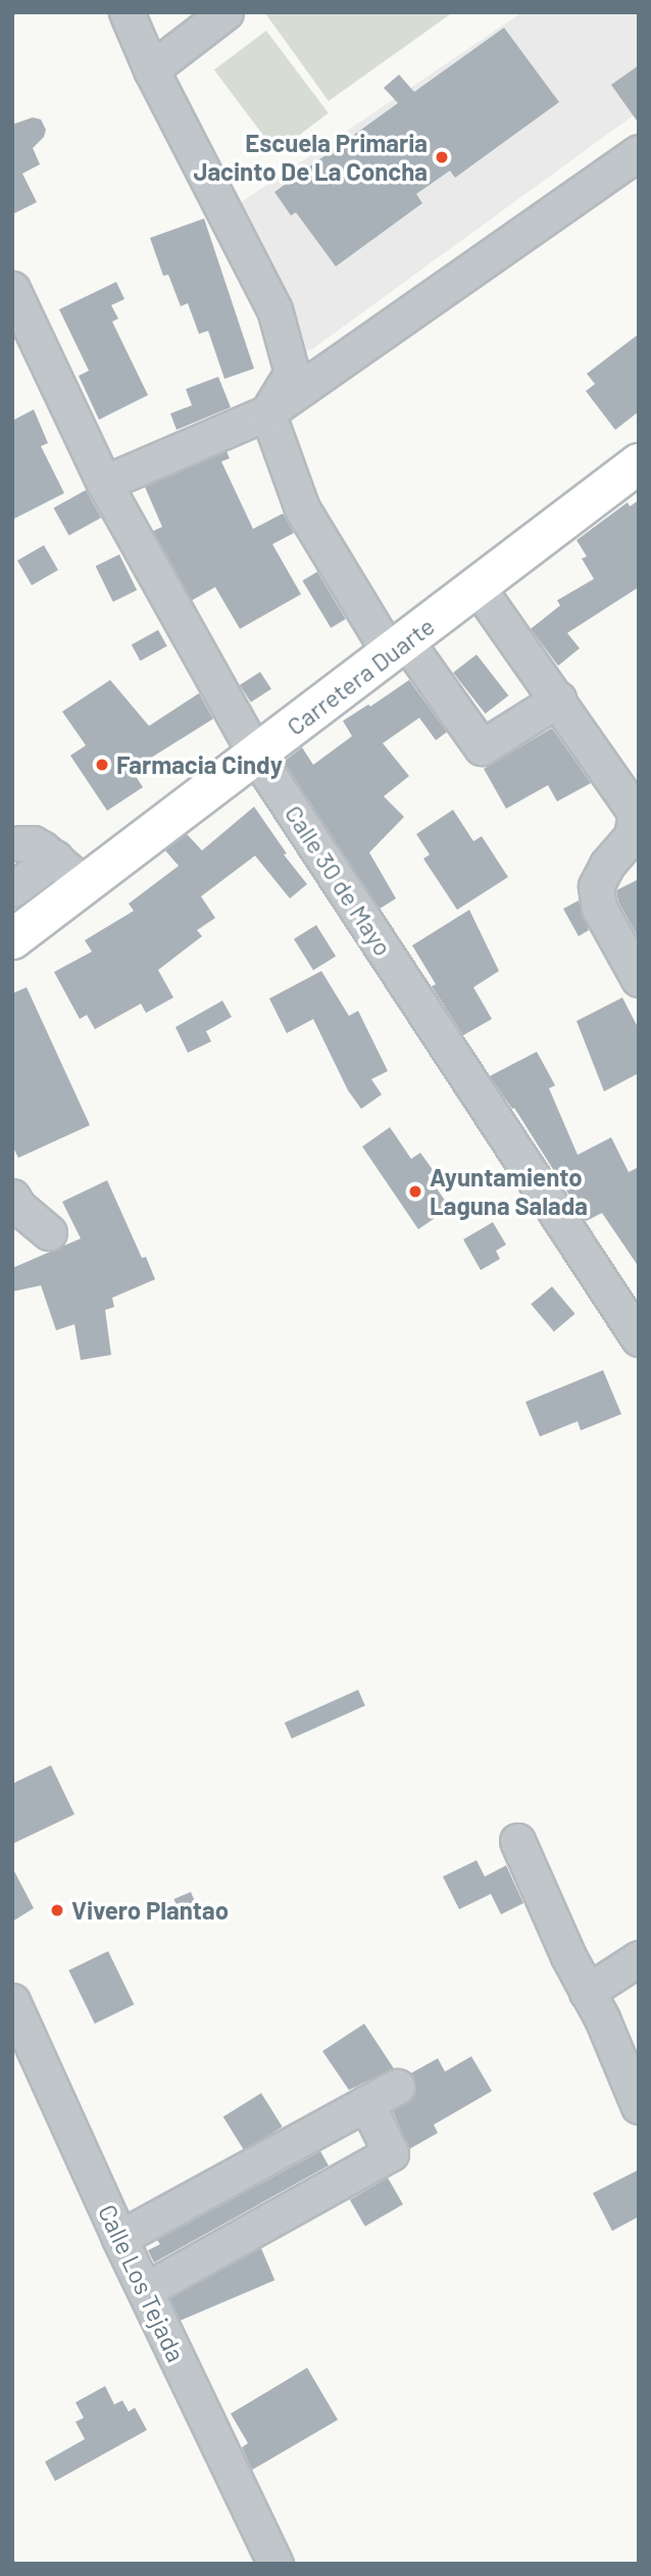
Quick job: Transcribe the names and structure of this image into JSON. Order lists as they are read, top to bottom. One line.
{"streets":{"main road":["Carretera Duarte"],"street":["Calle 30 de Mayo","Calle Los Tejada"]},"crossings":[["Carretera Duarte","Calle 30 de Mayo"]],"places":["Escuela Primaria Jacinto De La Concha","Farmacia Cindy","Ayuntamiento Laguna Salada","Vivero Plantao"]}
